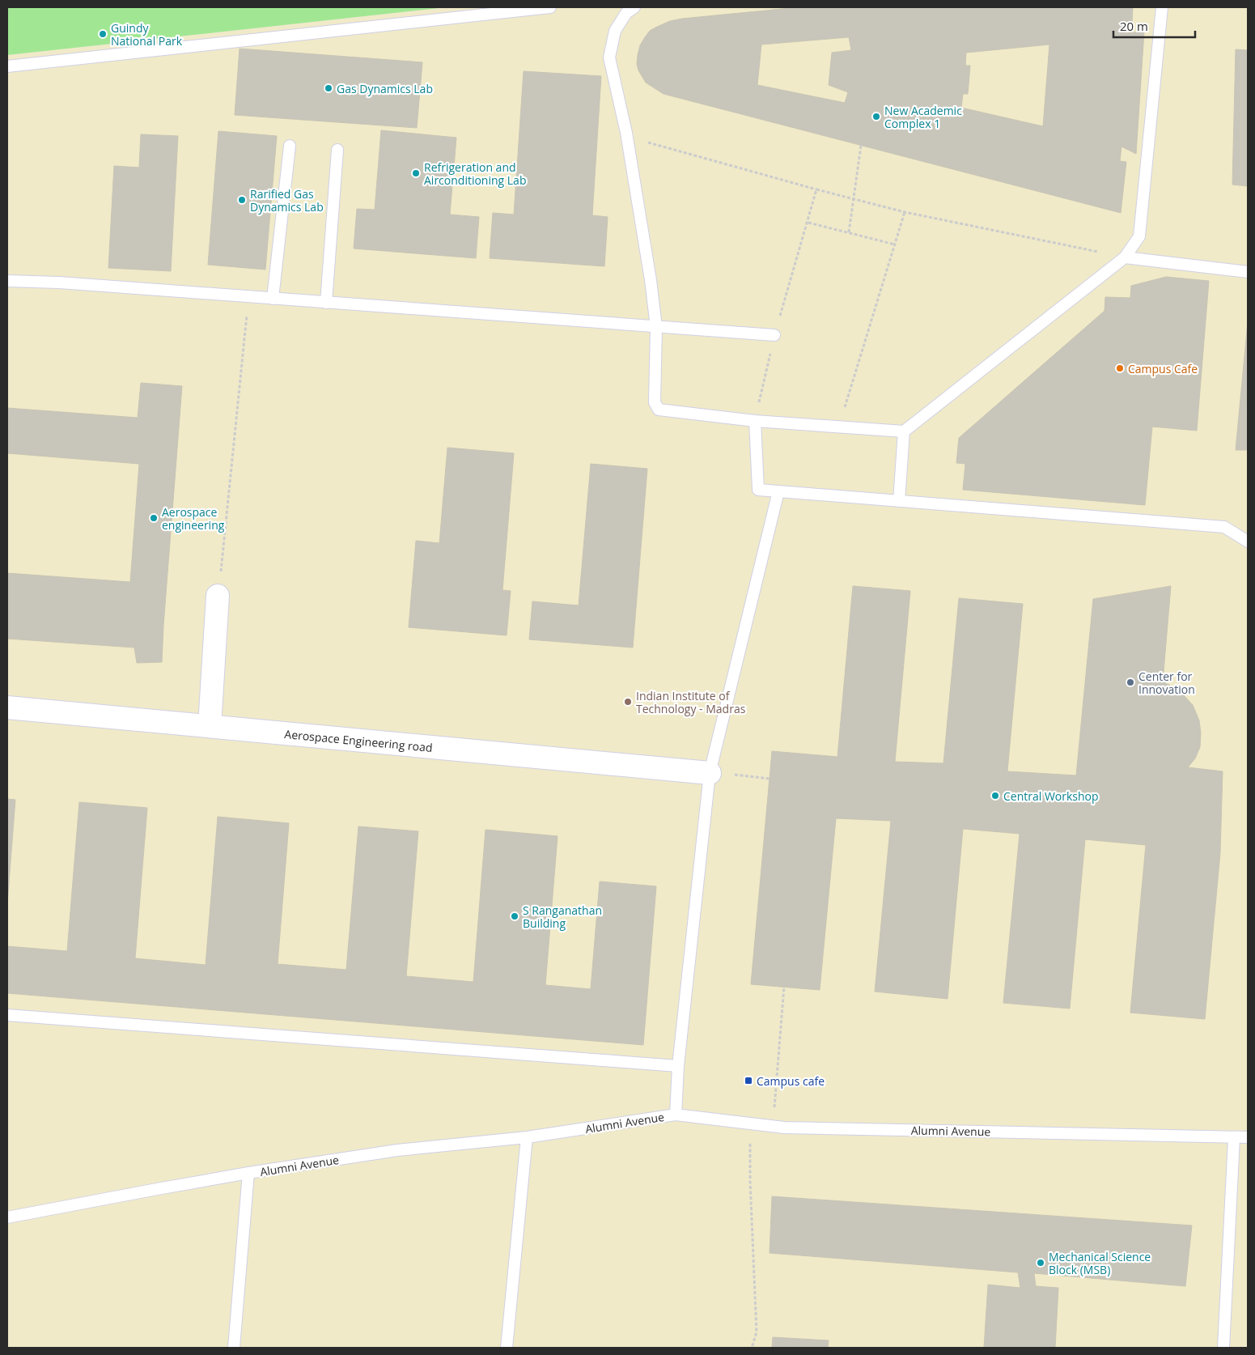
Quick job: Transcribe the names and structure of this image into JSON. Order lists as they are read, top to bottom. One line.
{"streets":{"street":["Aerospace Engineering road"],"lane":["Alumni Avenue"]},"places":{"other":["Guindy National Park","Gas Dynamics Lab","New Academic Complex 1","Refrigeration and Airconditioning Lab","Rarified Gas Dynamics Lab","Campus Cafe","Aerospace engineering","Center for Innovation","Indian Institute of Technology - Madras","Central Workshop","S Ranganathan Building","Mechanical Science Block (MSB)"],"transit":["Campus cafe"]},"scale_bar":"20 m"}
